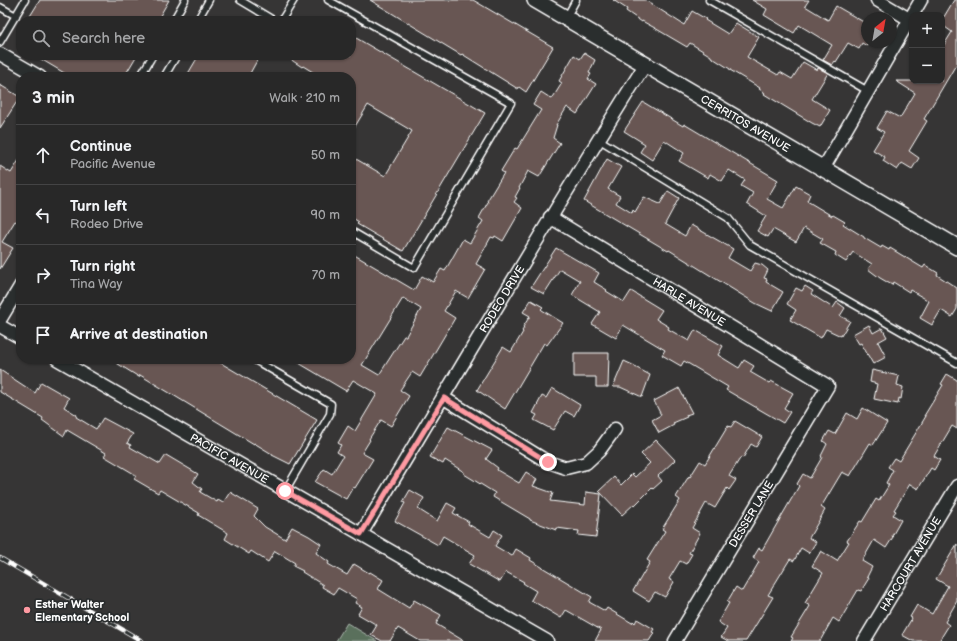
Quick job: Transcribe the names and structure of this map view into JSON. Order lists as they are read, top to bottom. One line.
{"streets":{"street":["CERRITOS AVENUE","RODEO DRIVE","HARLE AVENUE","PACIFIC AVENUE","DESSER LANE","HARCOURT AVENUE"]},"crossings":[["CERRITOS AVENUE","RODEO DRIVE"],["RODEO DRIVE","HARLE AVENUE"],["RODEO DRIVE","PACIFIC AVENUE"],["HARLE AVENUE","DESSER LANE"]],"places":["Esther Walter Elementary School"],"north":"top right","page":{"map_buttons":["+","−"],"search":"Search here","heading":["3 min","Walk · 210 m"],"list":[["Continue","Pacific Avenue","50 m"],["Turn left","Rodeo Drive","90 m"],["Turn right","Tina Way","70 m"],"Arrive at destination"]}}
